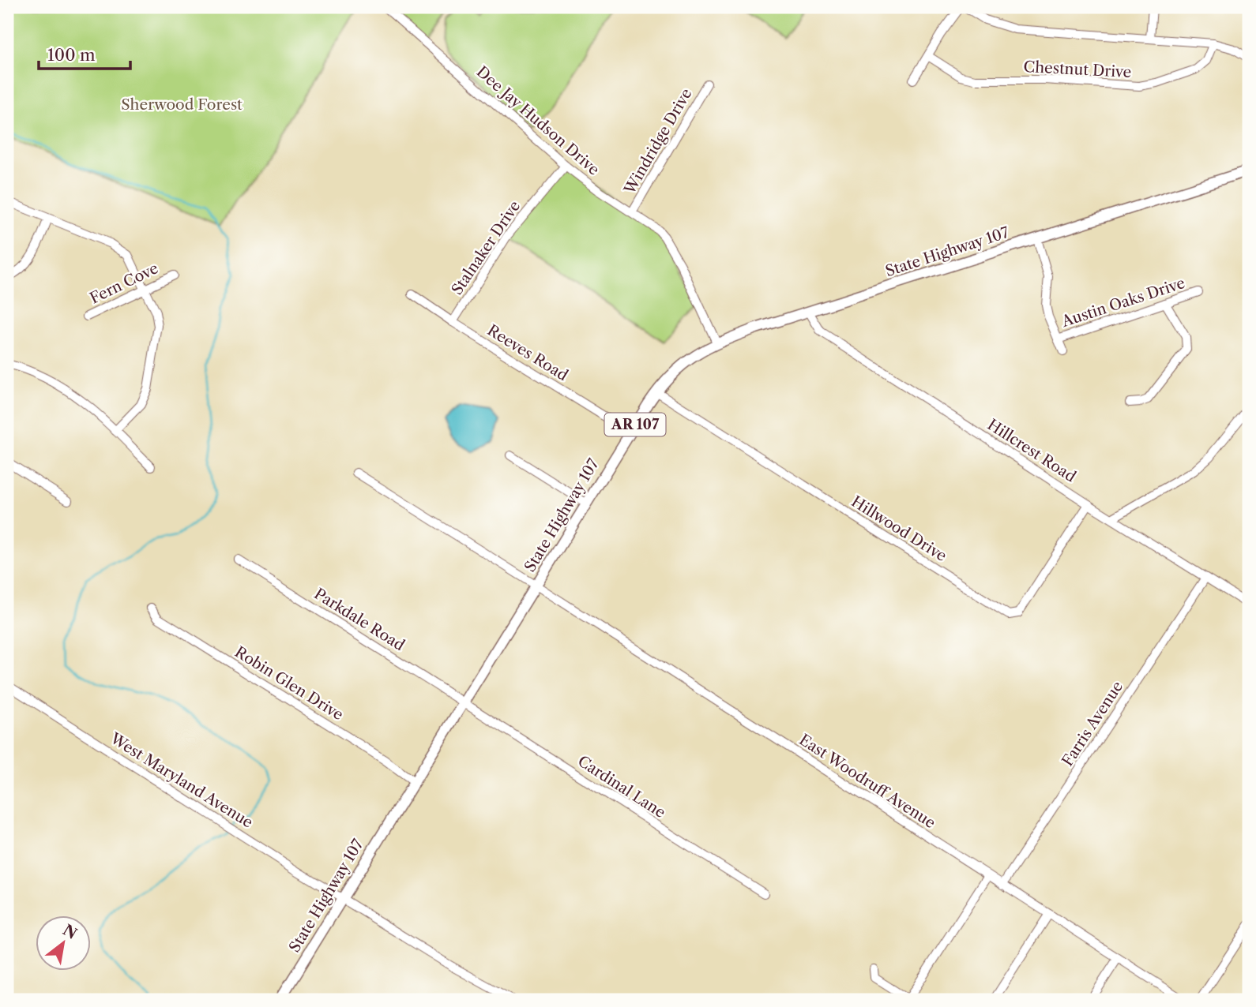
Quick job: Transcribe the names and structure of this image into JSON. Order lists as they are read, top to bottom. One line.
{"streets":{"main road":["State Highway 107","AR 107"],"street":["Chestnut Drive","Dee Jay Hudson Drive","Windridge Drive","Stalnaker Drive","Fern Cove","Austin Oaks Drive","Reeves Road","Hillcrest Road","Hillwood Drive","Parkdale Road","Robin Glen Drive","Farris Avenue","West Maryland Avenue","East Woodruff Avenue","Cardinal Lane"]},"crossings":[["Dee Jay Hudson Drive","Windridge Drive"],["Dee Jay Hudson Drive","Stalnaker Drive"],["Dee Jay Hudson Drive","State Highway 107"],["Stalnaker Drive","Reeves Road"],["State Highway 107","Austin Oaks Drive"],["State Highway 107","Reeves Road"],["State Highway 107","Hillcrest Road"],["State Highway 107","Hillwood Drive"],["State Highway 107","Parkdale Road"],["State Highway 107","Robin Glen Drive"],["State Highway 107","West Maryland Avenue"],["State Highway 107","East Woodruff Avenue"],["State Highway 107","Cardinal Lane"],["Hillcrest Road","Hillwood Drive"],["Hillcrest Road","Farris Avenue"],["Parkdale Road","Cardinal Lane"],["Farris Avenue","East Woodruff Avenue"]],"parks":["Sherwood Forest"],"scale_bar":"100 m","north":"top right"}
